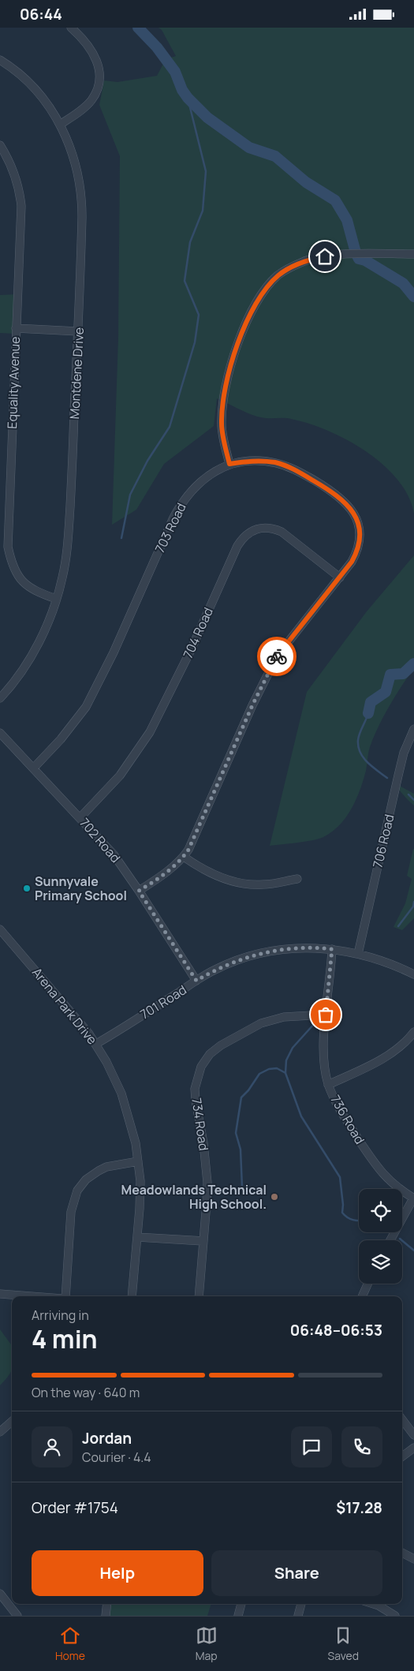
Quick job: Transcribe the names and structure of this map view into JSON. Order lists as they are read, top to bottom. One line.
{"streets":{"street":["Montdene Drive","Equality Avenue","703 Road","704 Road","702 Road","706 Road","701 Road","Arena Park Drive","736 Road","734 Road"]},"crossings":[["Montdene Drive","Equality Avenue"],["703 Road","704 Road"],["703 Road","702 Road"],["704 Road","702 Road"],["702 Road","701 Road"],["706 Road","701 Road"],["701 Road","Arena Park Drive"],["701 Road","736 Road"],["736 Road","734 Road"]],"places":["Sunnyvale Primary School","Meadowlands Technical High School."],"page":{"status":"06:44","heading":["4 min","Arriving in","06:48–06:53"],"panel":["Jordan","Courier · 4.4","Order #1754","$17.28"],"bar":"On the way · 640 m","buttons":["Help","Share"],"tabs":["Home","Map","Saved"]}}
